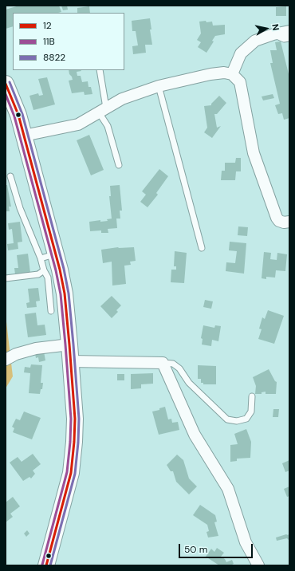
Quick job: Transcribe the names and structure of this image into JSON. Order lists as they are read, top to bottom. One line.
{"lines":["transit line 8822","transit line 12","transit line 11B"],"legend":["12","11B","8822"],"scale_bar":"50 m","north":"right"}
